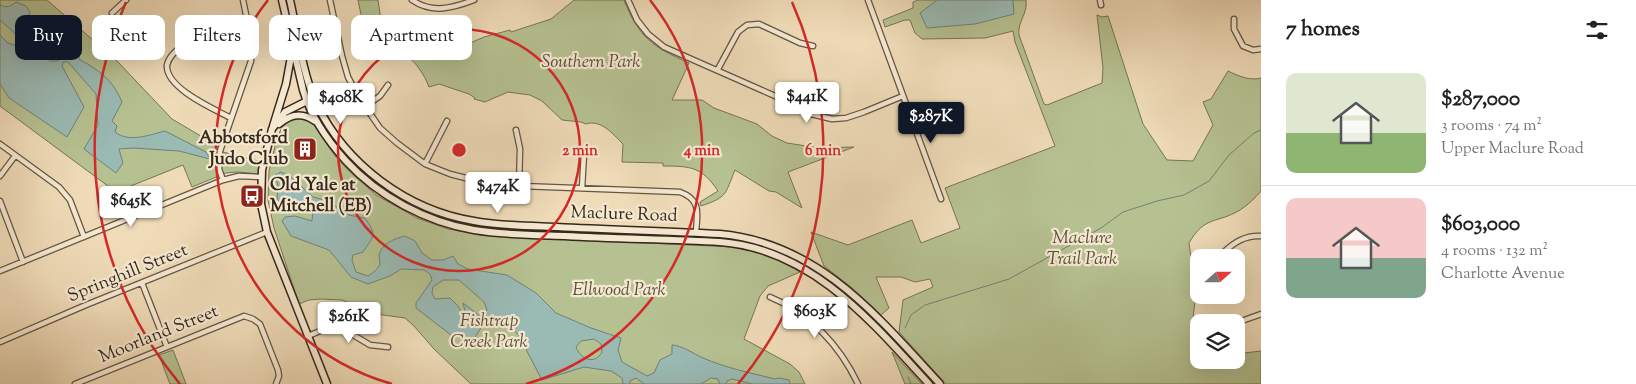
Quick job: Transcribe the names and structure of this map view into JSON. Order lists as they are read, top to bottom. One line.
{"streets":{"main road":["Maclure Road"],"street":["Springhill Street","Moorland Street"]},"parks":["Southern Park","Maclure Trail Park","Ellwood Park","Fishtrap Creek Park"],"places":{"building":["Abbotsford Judo Club"],"bus stop":["Old Yale at Mitchell (EB)"]},"north":"right","page":{"heading":"7 homes","chip":["Buy","Rent","Filters","New","Apartment"],"list":[{"name":"$287,000","note":"3 rooms · 74 m² · Upper Maclure Road"},{"name":"$603,000","note":"4 rooms · 132 m² · Charlotte Avenue"}],"price":["$441K","$408K","$287K","$474K","$645K","$603K","$261K"]},"rings":["2 min","4 min","6 min"]}
